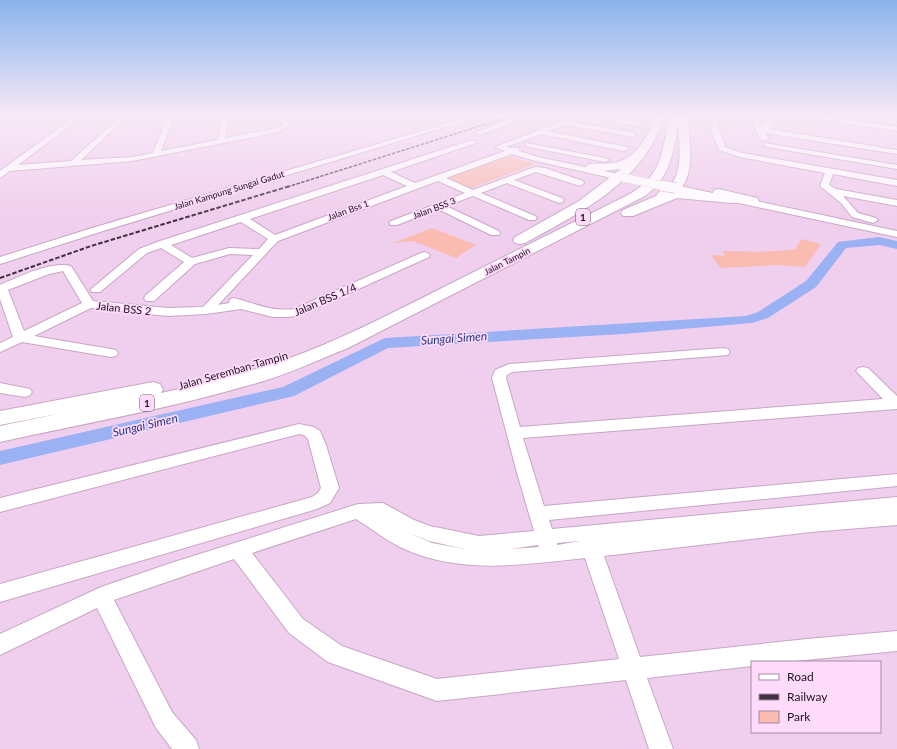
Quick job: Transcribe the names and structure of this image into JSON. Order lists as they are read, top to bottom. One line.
{"streets":{"highway":["1","Jalan Tampin","Jalan Seremban-Tampin"],"street":["Jalan Kampung Sungai Gadut","Jalan BSS 3","Jalan Bss 1","Jalan BSS 1/4","Jalan BSS 2"]},"crossings":[["Jalan Bss 1","Jalan BSS 1/4"],["Jalan Bss 1","Jalan BSS 2"],["Jalan Tampin","Jalan Seremban-Tampin"],["Jalan BSS 1/4","Jalan BSS 2"]],"water":["Sungai Simen"],"legend":["Road","Railway","Park"]}
